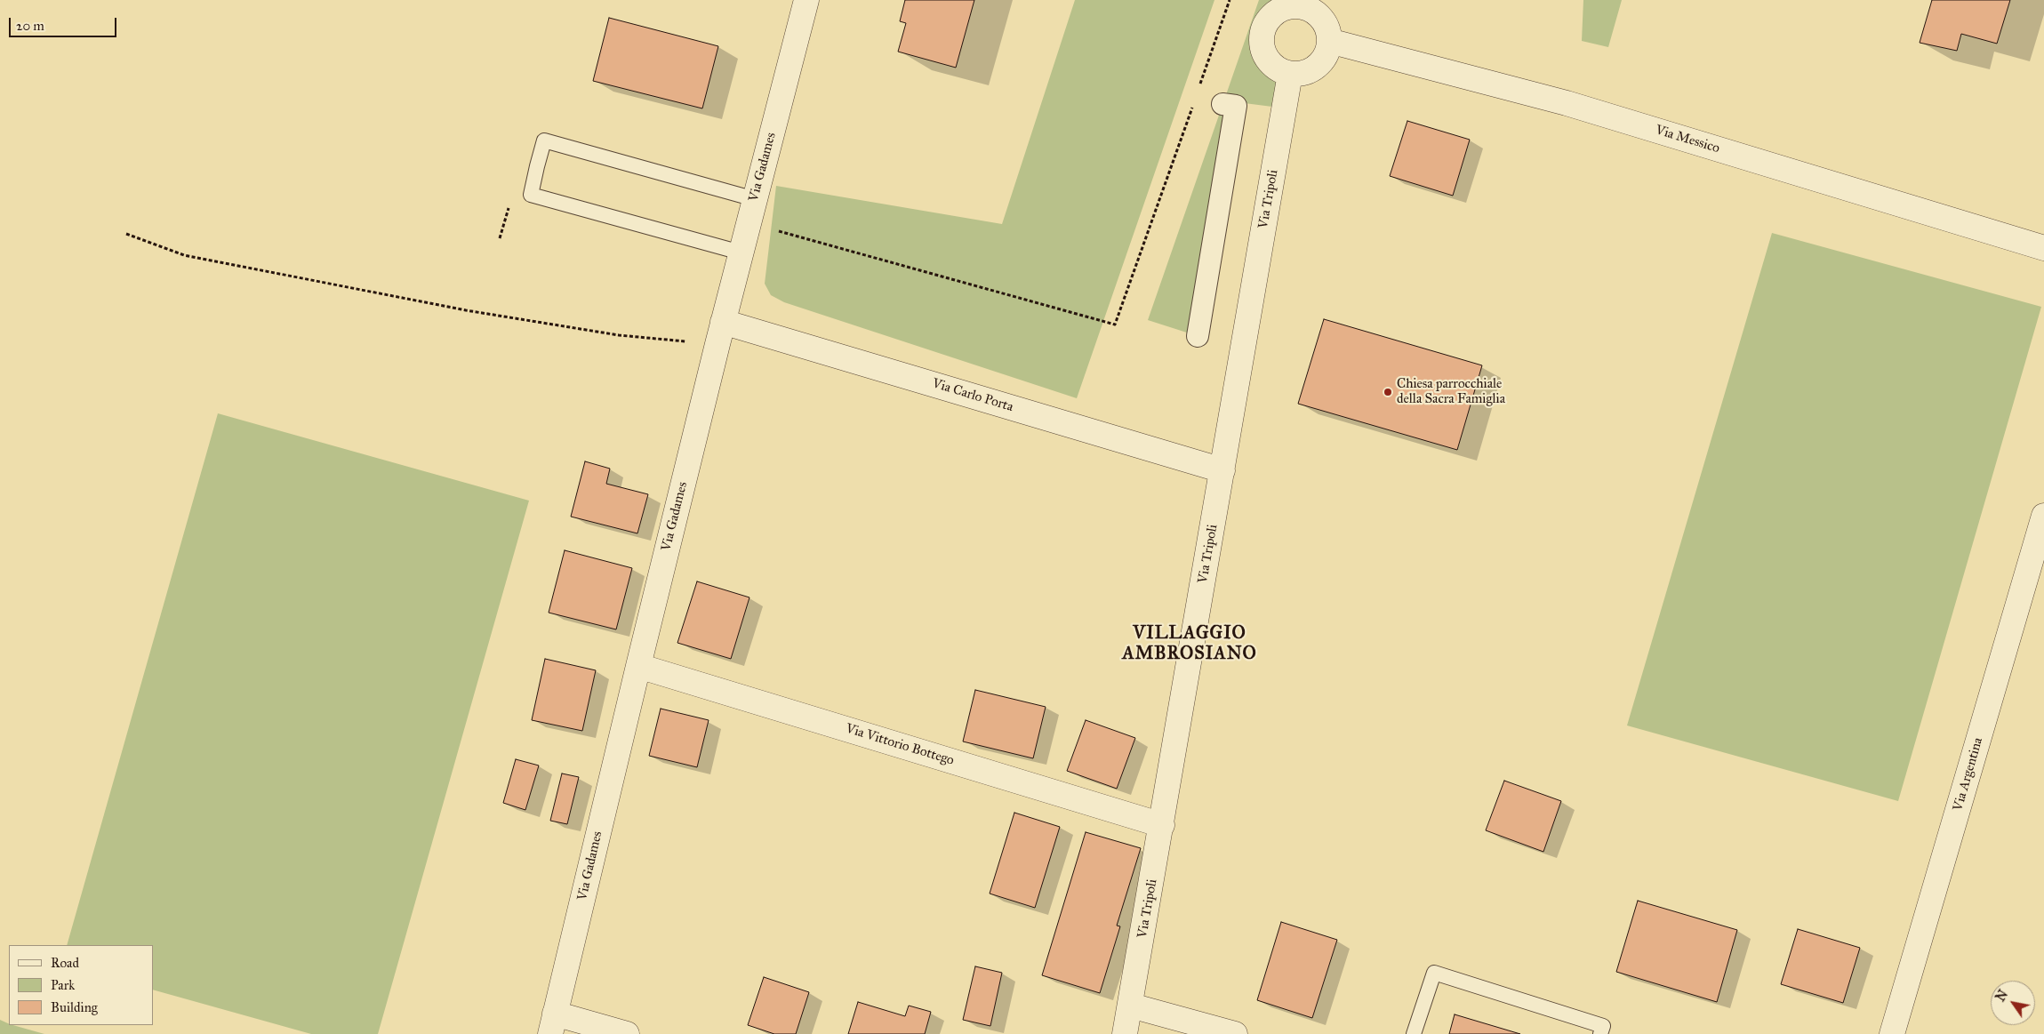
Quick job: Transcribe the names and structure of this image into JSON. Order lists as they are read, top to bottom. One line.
{"streets":{"street":["Via Messico","Via Gadames","Via Tripoli","Via Carlo Porta","Via Vittorio Bottego","Via Argentina"]},"crossings":[["Via Messico","Via Tripoli"],["Via Gadames","Via Carlo Porta"],["Via Gadames","Via Vittorio Bottego"],["Via Tripoli","Via Carlo Porta"],["Via Tripoli","Via Vittorio Bottego"]],"districts":["VILLAGGIO AMBROSIANO"],"places":["Chiesa parrocchiale della Sacra Famiglia"],"legend":["Road","Park","Building"],"scale_bar":"20 m","north":"top left"}
